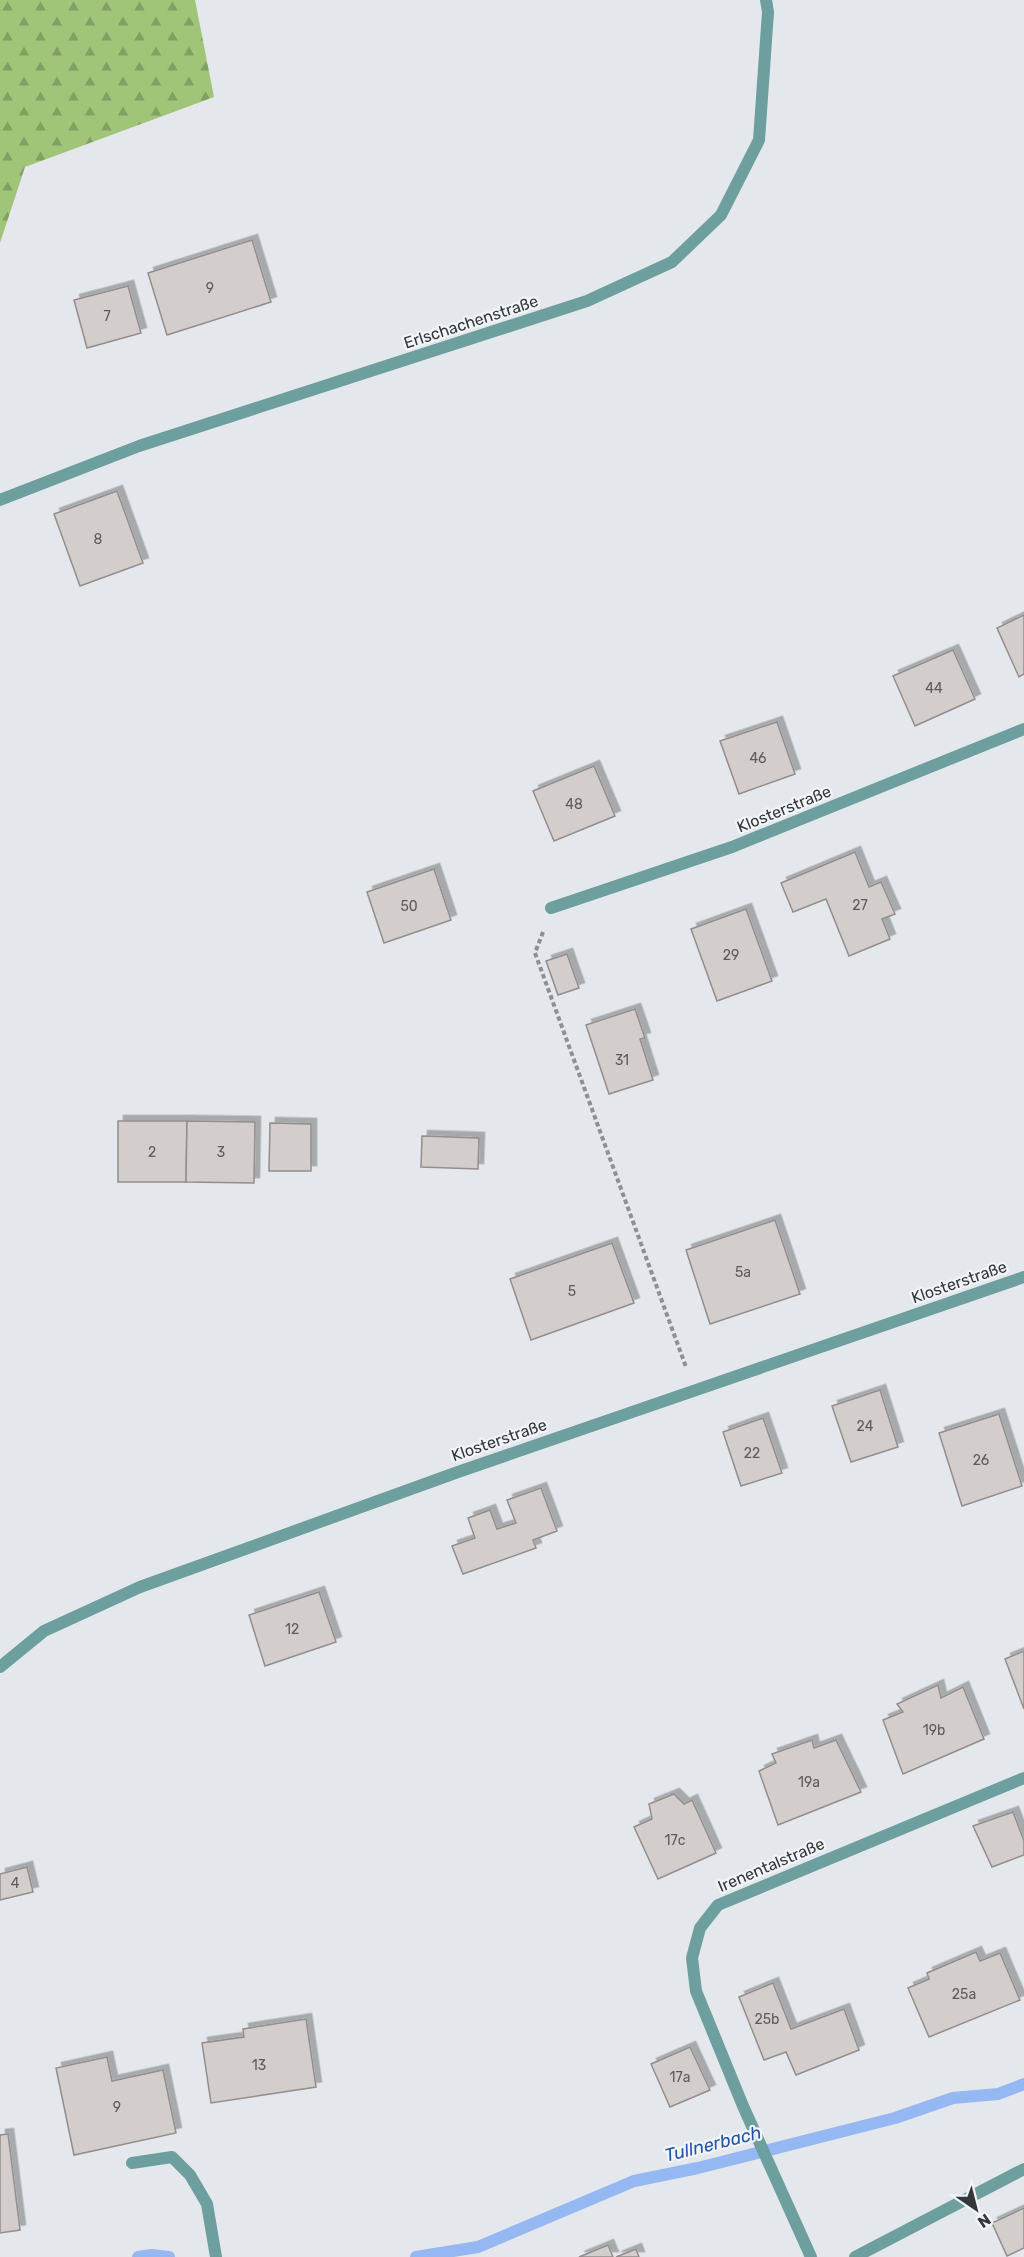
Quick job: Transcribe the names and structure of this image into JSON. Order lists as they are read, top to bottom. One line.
{"streets":{"street":["Erlschachenstraße","Klosterstraße","Irenentalstraße"]},"water":["Tullnerbach"],"house_numbers":["9","7","8","44","46","48","27","50","29","31","2","3","5a","5","24","22","26","12","19b","19a","17c","4","25a","25b","13","17a","9"],"north":"bottom right"}
